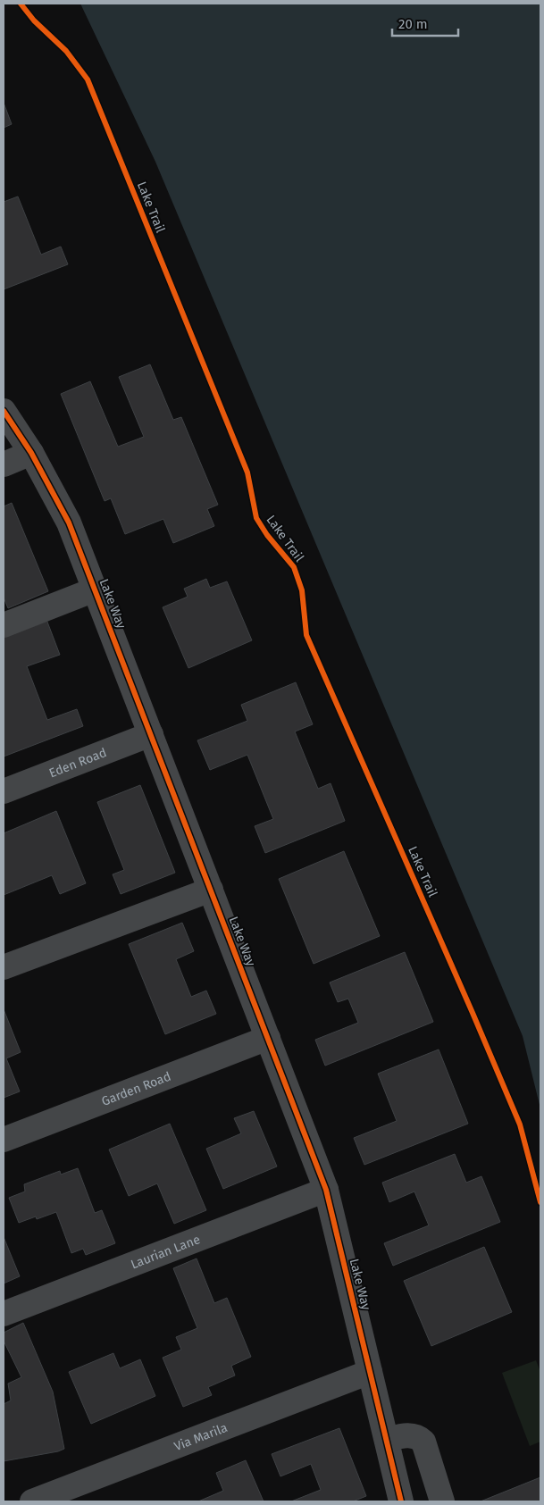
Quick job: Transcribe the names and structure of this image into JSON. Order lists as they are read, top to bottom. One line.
{"streets":{"street":["Lake Way","Eden Road","Garden Road","Laurian Lane","Via Marila"],"cycle path":["Lake Trail"]},"crossings":[["Lake Way","Eden Road"],["Lake Way","Garden Road"],["Lake Way","Laurian Lane"],["Lake Way","Via Marila"]],"scale_bar":"20 m"}
